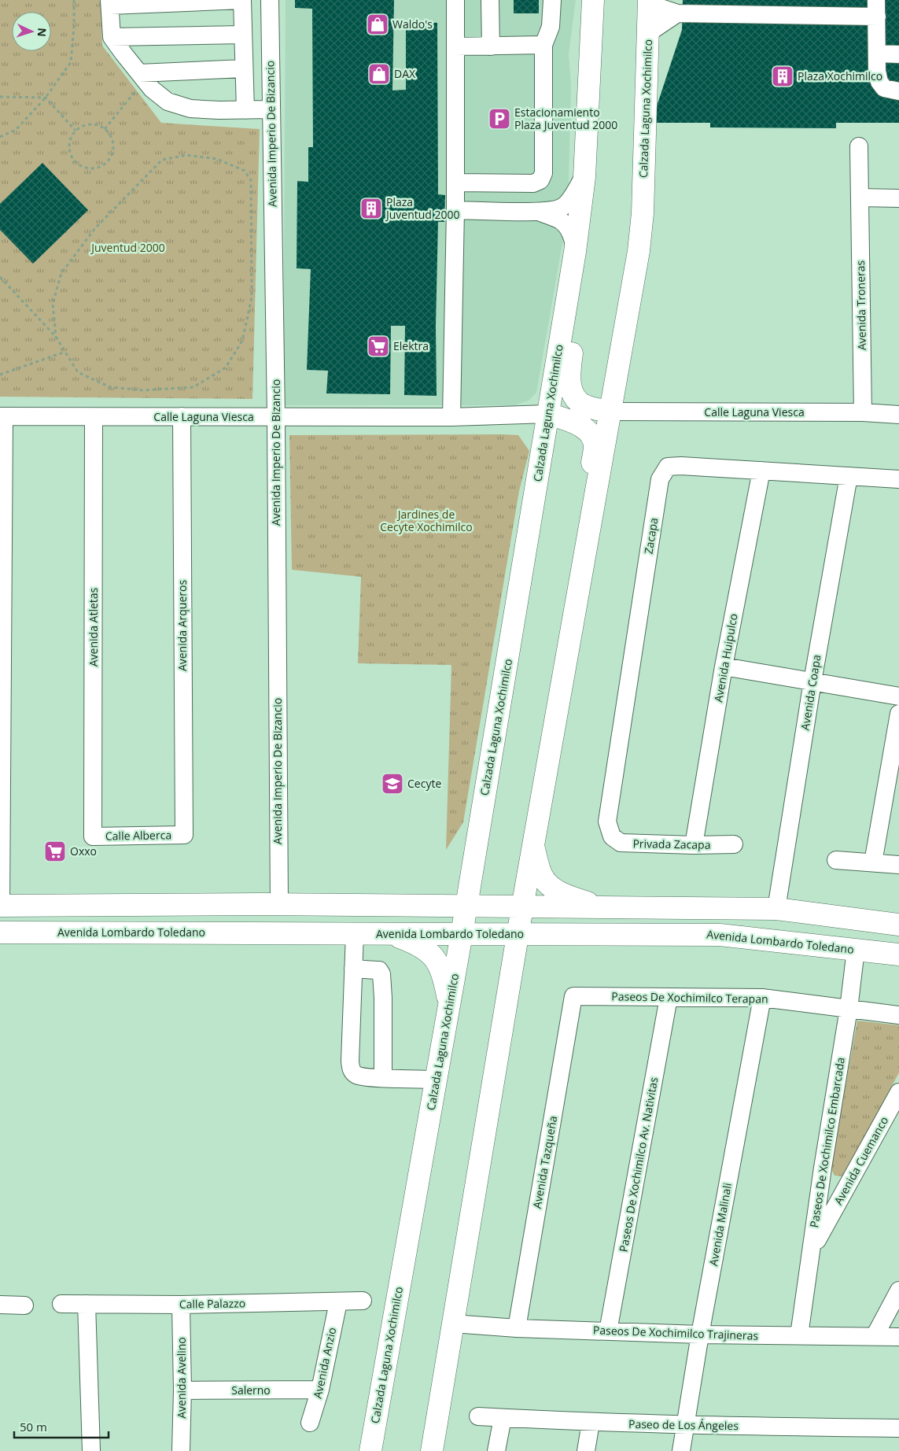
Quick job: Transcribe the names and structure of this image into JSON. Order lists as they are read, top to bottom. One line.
{"streets":{"main road":["Calzada Laguna Xochimilco","Avenida Lombardo Toledano"],"street":["Avenida Imperio De Bizancio","Avenida Troneras","Calle Laguna Viesca","Zacapa","Avenida Arqueros","Avenida Atletas","Avenida Huipulco","Avenida Coapa","Calle Alberca","Privada Zacapa","Paseos De Xochimilco Terapan","Paseos De Xochimilco Embarcada","Avenida Cuemanco","Avenida Tazqueña","Paseos De Xochimilco Av. Nativitas","Avenida Malinali","Calle Palazzo","Paseos De Xochimilco Trajineras","Avenida Anzio","Avenida Avelino","Salerno","Paseo de Los Ángeles"]},"crossings":[["Calzada Laguna Xochimilco","Calle Laguna Viesca"],["Calzada Laguna Xochimilco","Avenida Lombardo Toledano"],["Calzada Laguna Xochimilco","Paseos De Xochimilco Trajineras"],["Avenida Imperio De Bizancio","Calle Laguna Viesca"],["Avenida Troneras","Calle Laguna Viesca"],["Calle Laguna Viesca","Avenida Arqueros"],["Calle Laguna Viesca","Avenida Atletas"],["Zacapa","Avenida Huipulco"],["Zacapa","Avenida Coapa"],["Zacapa","Privada Zacapa"],["Avenida Arqueros","Calle Alberca"],["Avenida Atletas","Calle Alberca"],["Avenida Huipulco","Privada Zacapa"],["Avenida Lombardo Toledano","Paseos De Xochimilco Embarcada"],["Paseos De Xochimilco Terapan","Paseos De Xochimilco Embarcada"],["Paseos De Xochimilco Terapan","Avenida Tazqueña"],["Paseos De Xochimilco Terapan","Paseos De Xochimilco Av. Nativitas"],["Paseos De Xochimilco Terapan","Avenida Malinali"],["Paseos De Xochimilco Embarcada","Avenida Cuemanco"],["Paseos De Xochimilco Embarcada","Paseos De Xochimilco Trajineras"],["Avenida Tazqueña","Paseos De Xochimilco Trajineras"],["Paseos De Xochimilco Av. Nativitas","Paseos De Xochimilco Trajineras"],["Avenida Malinali","Paseos De Xochimilco Trajineras"],["Avenida Malinali","Paseo de Los Ángeles"],["Calle Palazzo","Avenida Anzio"],["Calle Palazzo","Avenida Avelino"],["Avenida Anzio","Salerno"],["Avenida Avelino","Salerno"]],"parks":["Juventud 2000","Jardines de Cecyte Xochimilco"],"places":{"shop":["Waldo's","DAX"],"building":["Plaza Xochimilco","Plaza Juventud 2000"],"parking":["Estacionamiento Plaza Juventud 2000"],"supermarket":["Elektra","Oxxo"],"school or university":["Cecyte"]},"scale_bar":"50 m","north":"right"}
